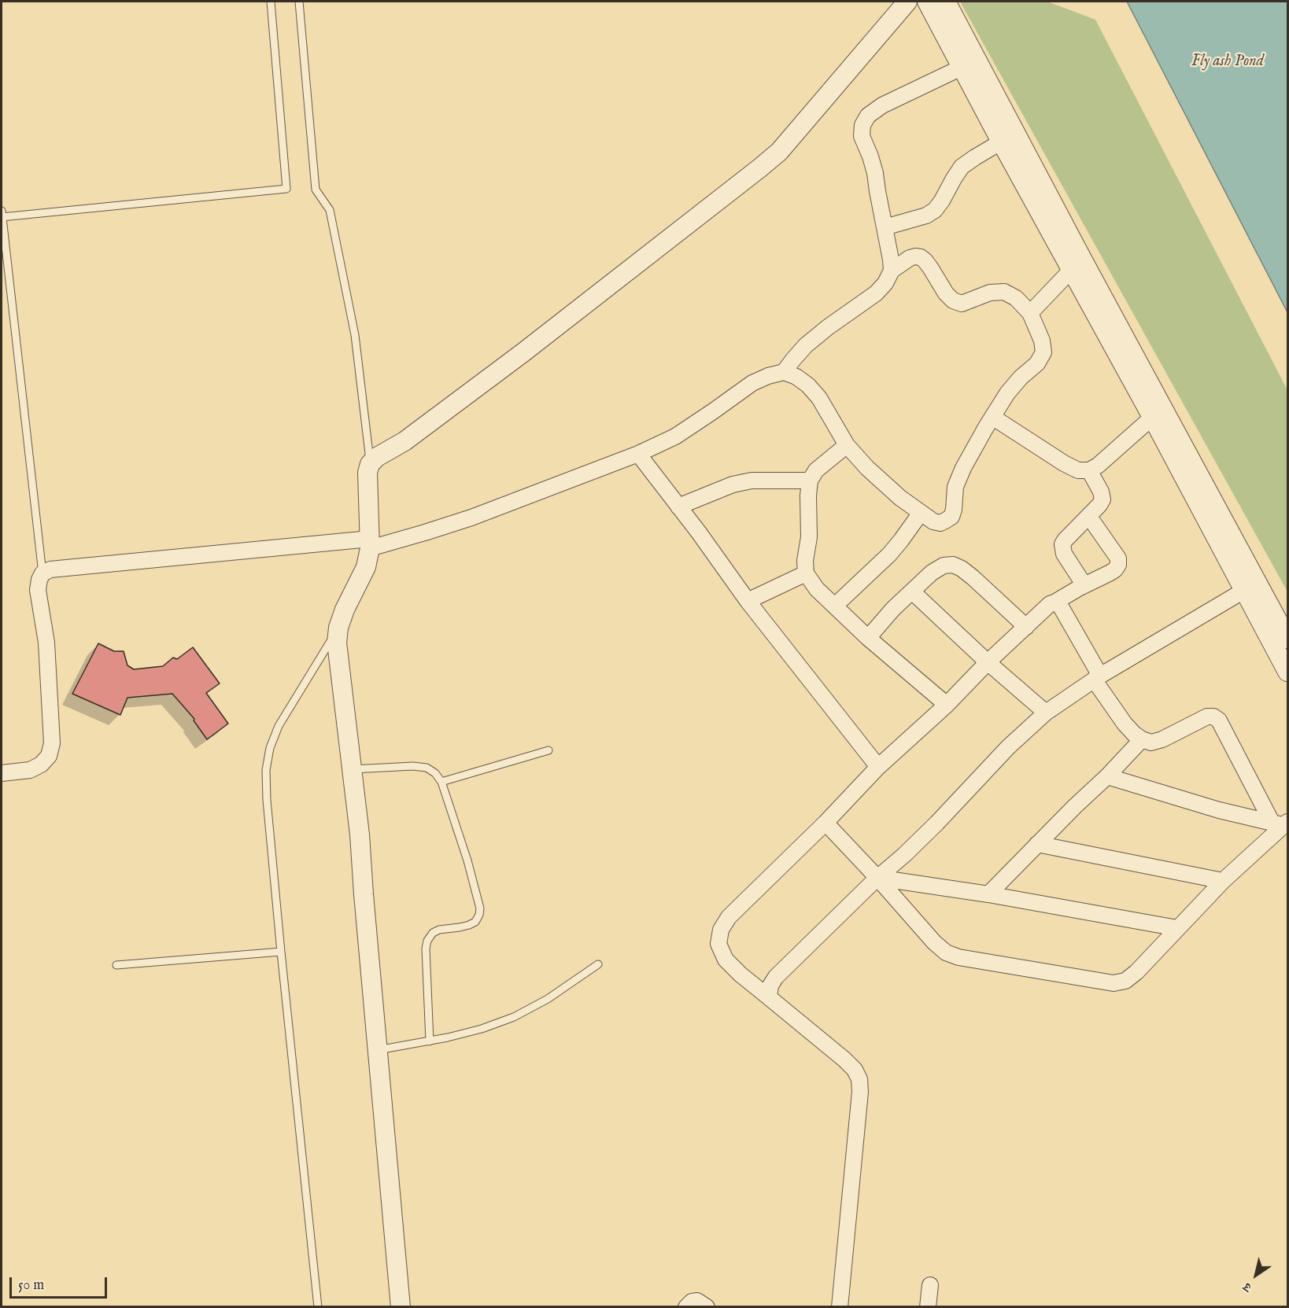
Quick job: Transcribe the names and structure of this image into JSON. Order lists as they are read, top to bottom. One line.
{"water":["Fly ash Pond"],"scale_bar":"50 m","north":"bottom left"}
